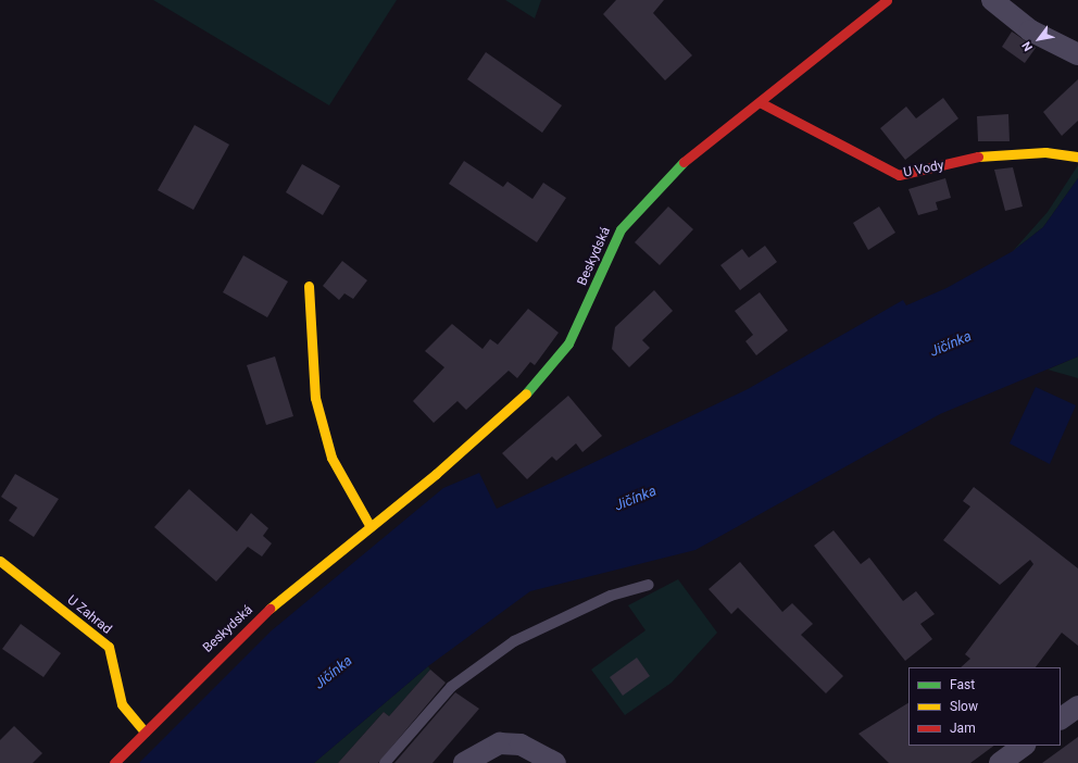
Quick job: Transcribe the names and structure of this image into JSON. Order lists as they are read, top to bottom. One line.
{"streets":{"street":["U Vody","Beskydská","U Zahrad"]},"crossings":[["U Vody","Beskydská"],["Beskydská","U Zahrad"]],"water":["Jičínka"],"legend":["Fast","Slow","Jam"],"north":"bottom left"}
